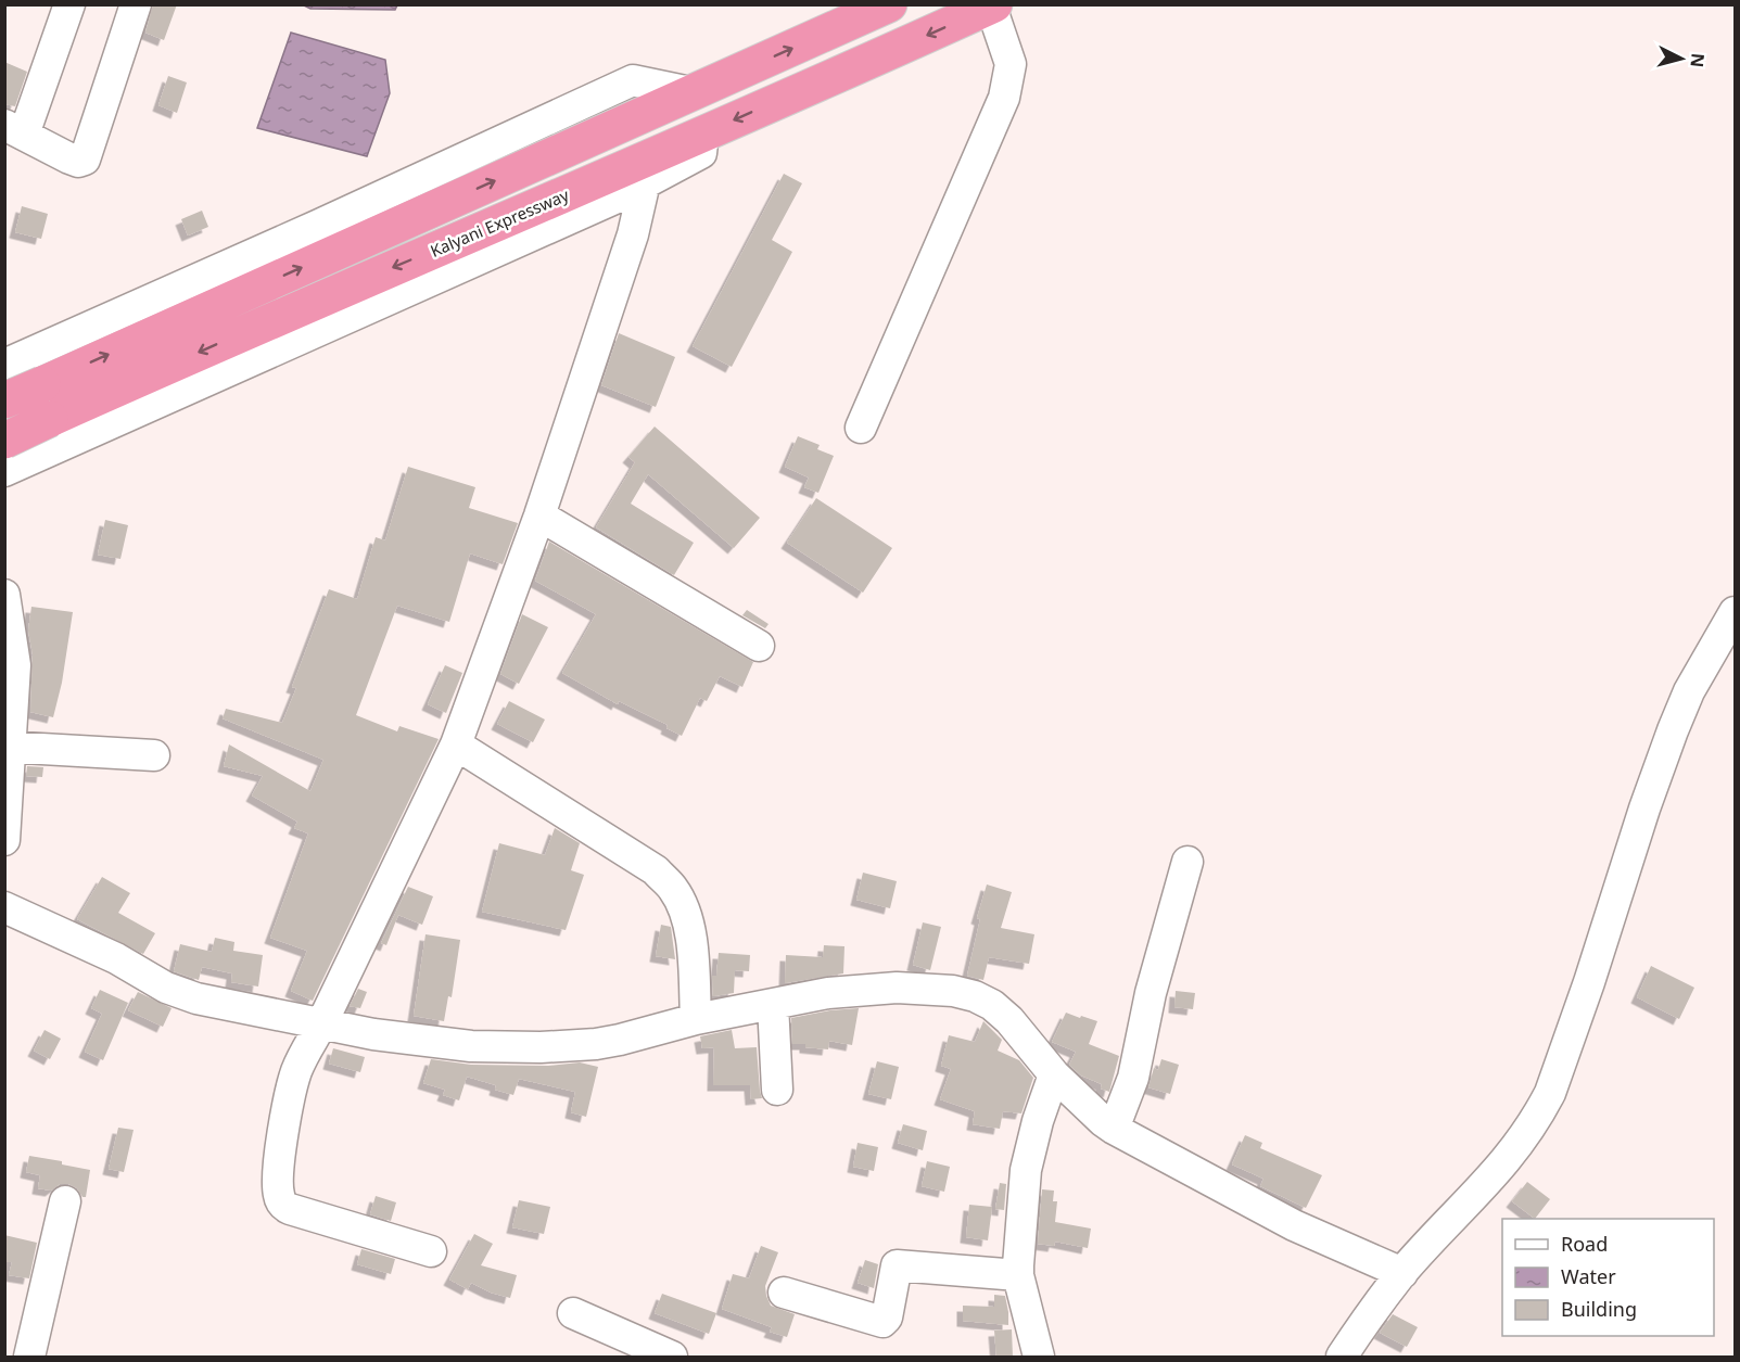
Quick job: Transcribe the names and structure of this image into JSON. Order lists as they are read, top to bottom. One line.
{"streets":{"highway":["Kalyani Expressway"]},"legend":["Road","Water","Building"],"north":"right"}
